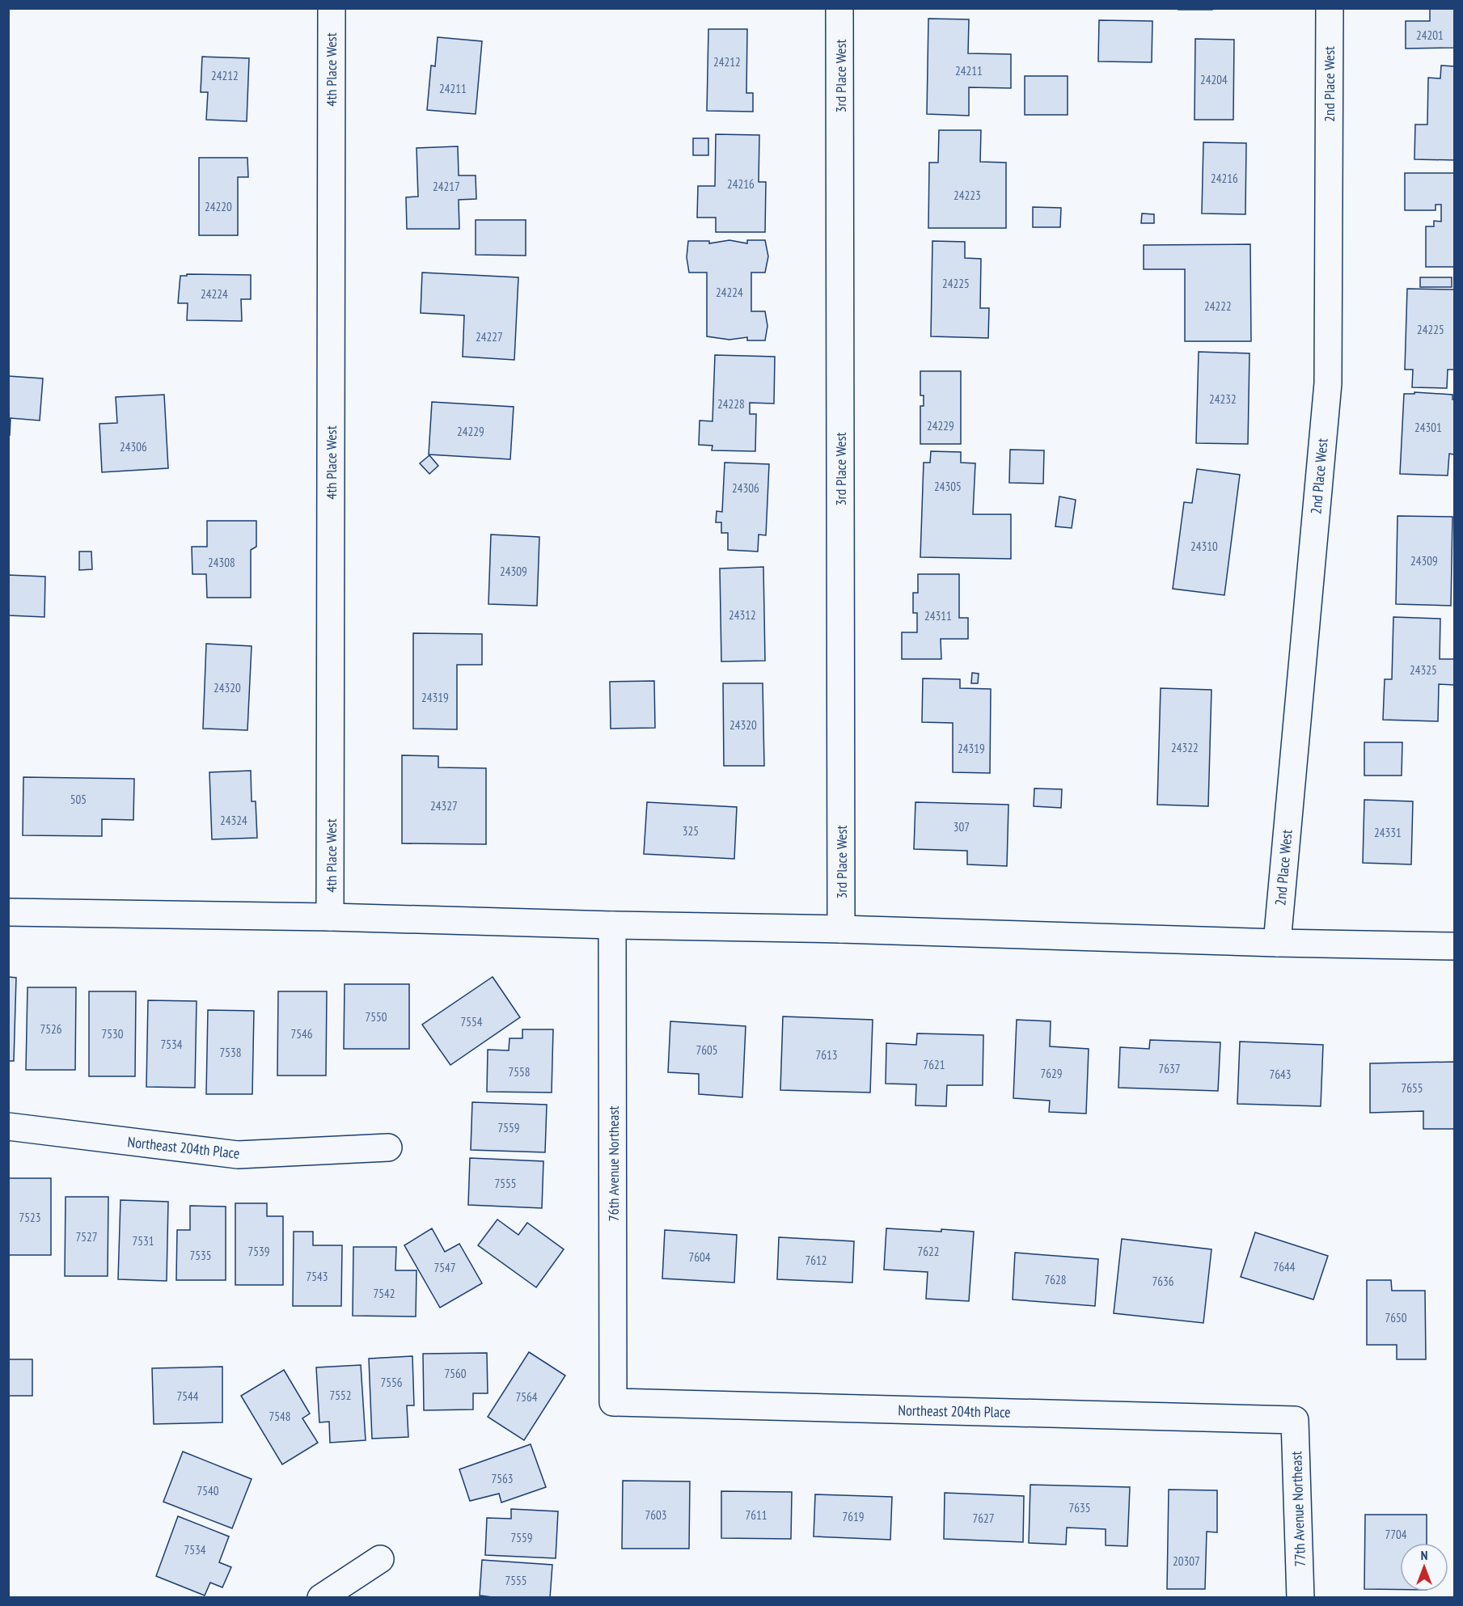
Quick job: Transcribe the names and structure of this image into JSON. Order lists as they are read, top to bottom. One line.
{"streets":{"street":["4th Place West","3rd Place West","2nd Place West","Northeast 204th Place","76th Avenue Northeast","77th Avenue Northeast"]},"crossings":[["Northeast 204th Place","76th Avenue Northeast"],["Northeast 204th Place","77th Avenue Northeast"]],"house_numbers":["24201","24212","24211","24212","24204","24211","24216","24216","24217","24223","24220","24225","24224","24224","24222","24225","24227","24232","24228","24229","24301","24229","24306","24305","24306","24310","24309","24308","24309","24312","24311","24325","24320","24319","24320","24322","24319","505","24327","24324","307","325","24331","7550","7554","7526","7530","7546","7534","7605","7538","7613","7621","7637","7558","7629","7643","7655","7559","7555","7523","7527","7531","7539","7622","7535","7604","7612","7644","7547","7543","7628","7636","7542","7650","7560","7556","7552","7544","7564","7548","7563","7540","7635","7603","7611","7619","7627","7704","7559","7534","20307","7555"],"north":"top"}
